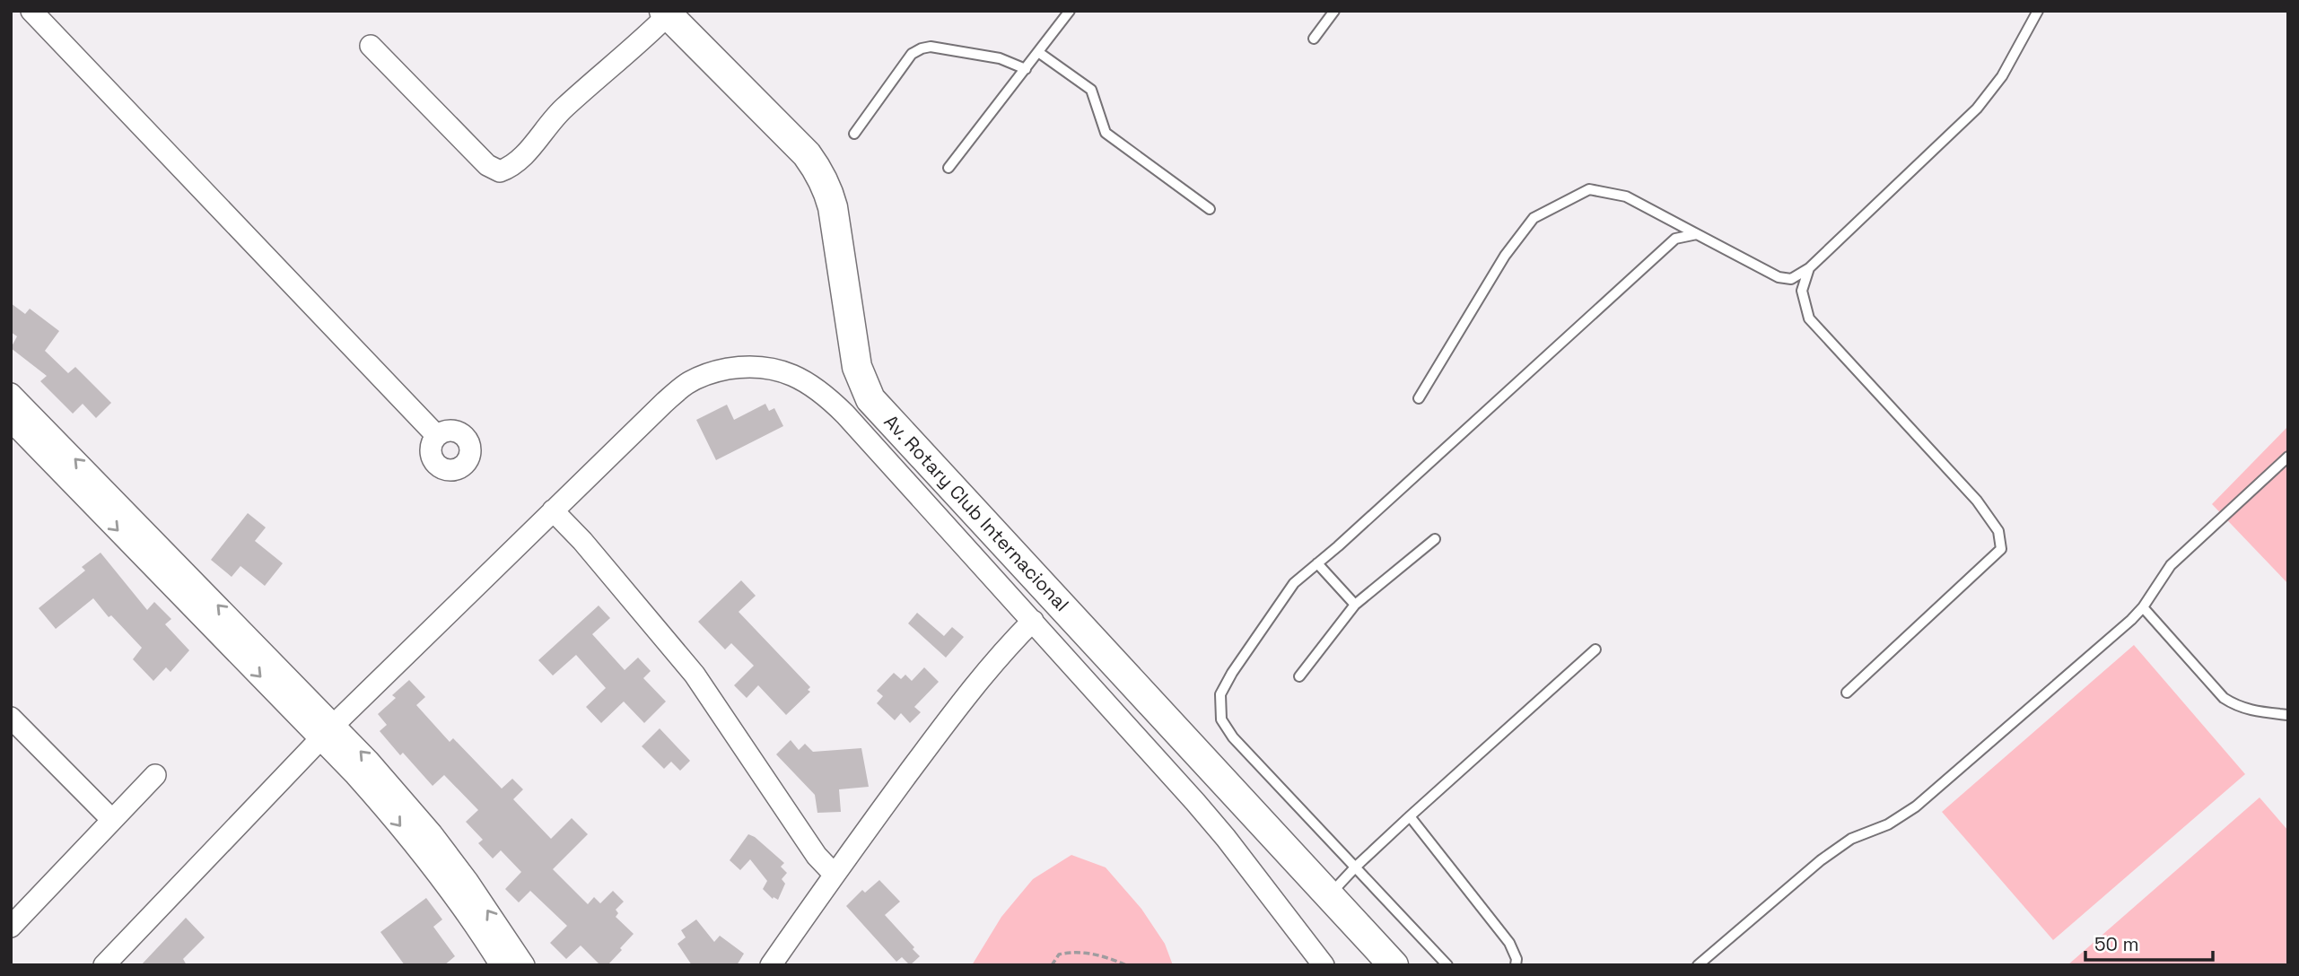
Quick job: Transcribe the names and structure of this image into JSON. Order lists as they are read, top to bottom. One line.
{"streets":{"main road":["Av. Rotary Club Internacional"]},"scale_bar":"50 m"}
